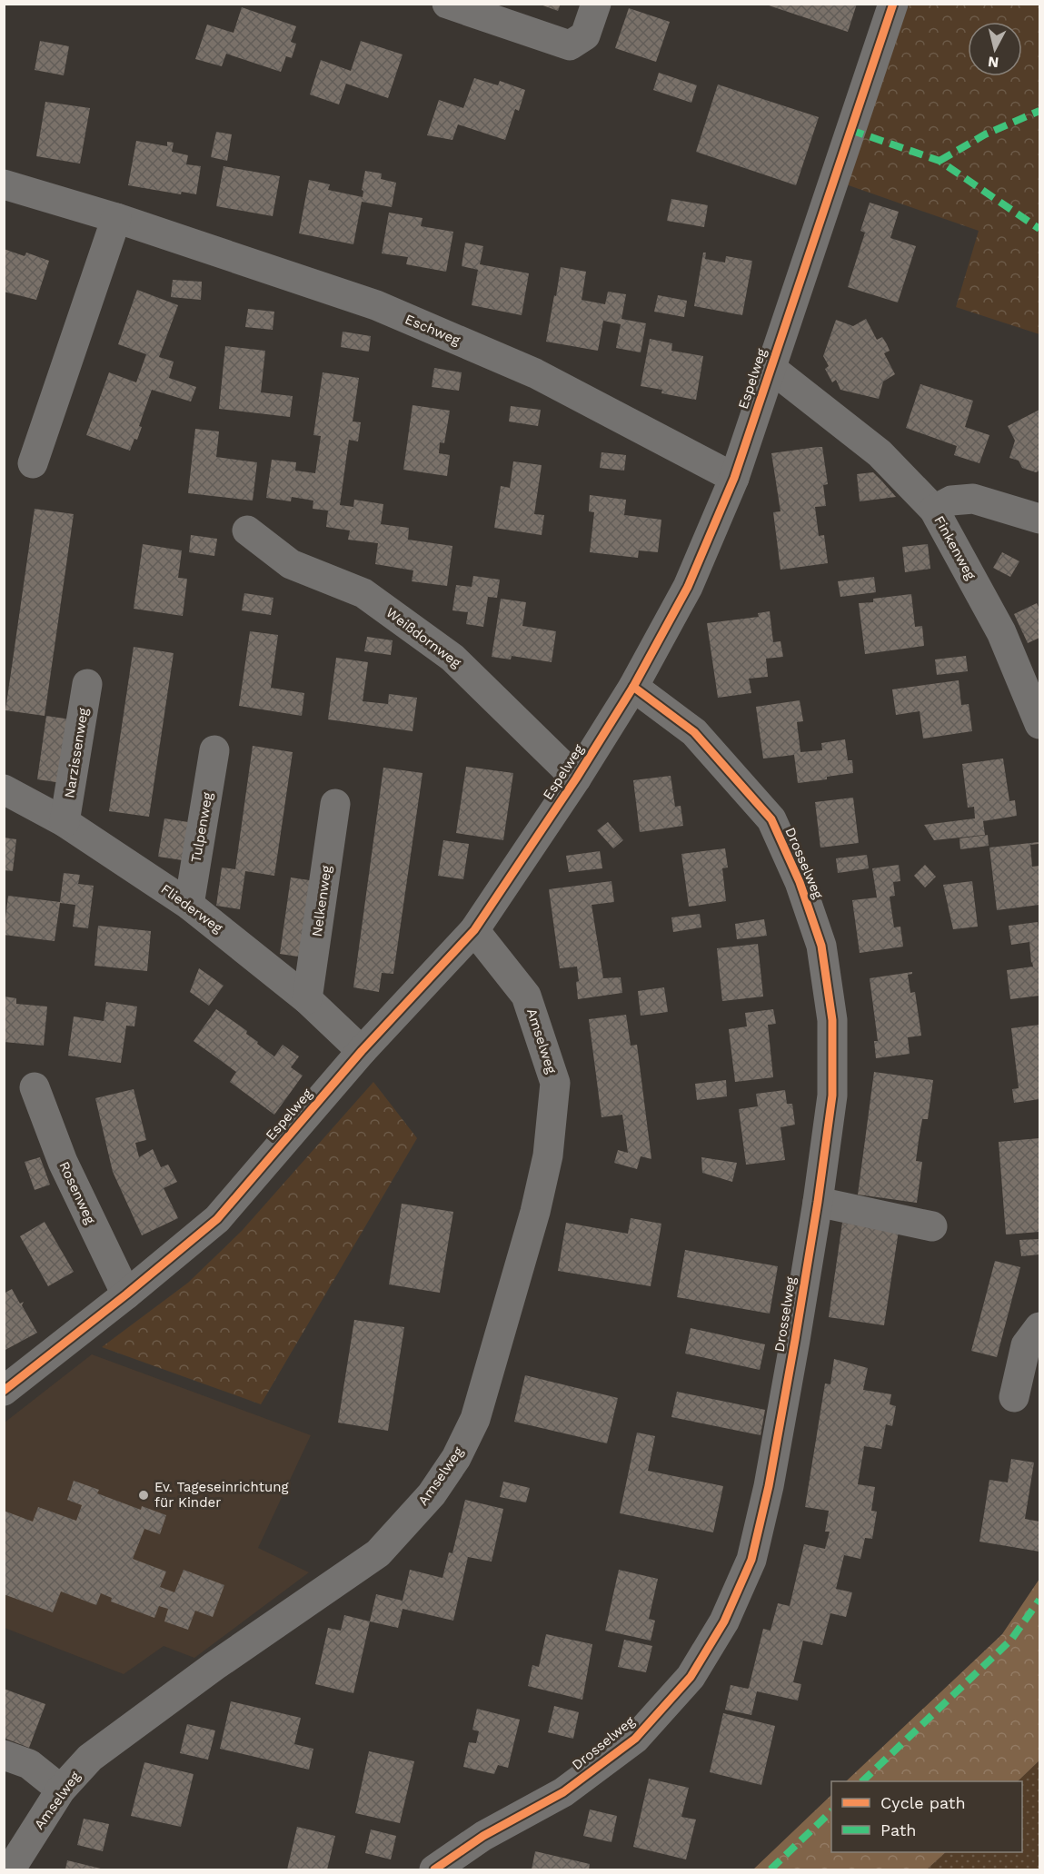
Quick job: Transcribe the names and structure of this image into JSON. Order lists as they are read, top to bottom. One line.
{"streets":{"street":["Eschweg","Espelweg","Finkenweg","Weißdornweg","Narzissenweg","Tulpenweg","Drosselweg","Nelkenweg","Fliederweg","Amselweg","Rosenweg"]},"crossings":[["Eschweg","Espelweg"],["Espelweg","Finkenweg"],["Espelweg","Weißdornweg"],["Espelweg","Drosselweg"],["Espelweg","Fliederweg"],["Espelweg","Amselweg"],["Espelweg","Rosenweg"],["Narzissenweg","Fliederweg"],["Tulpenweg","Fliederweg"],["Nelkenweg","Fliederweg"]],"places":["Ev. Tageseinrichtung für Kinder"],"legend":["Cycle path","Path"],"north":"bottom"}
